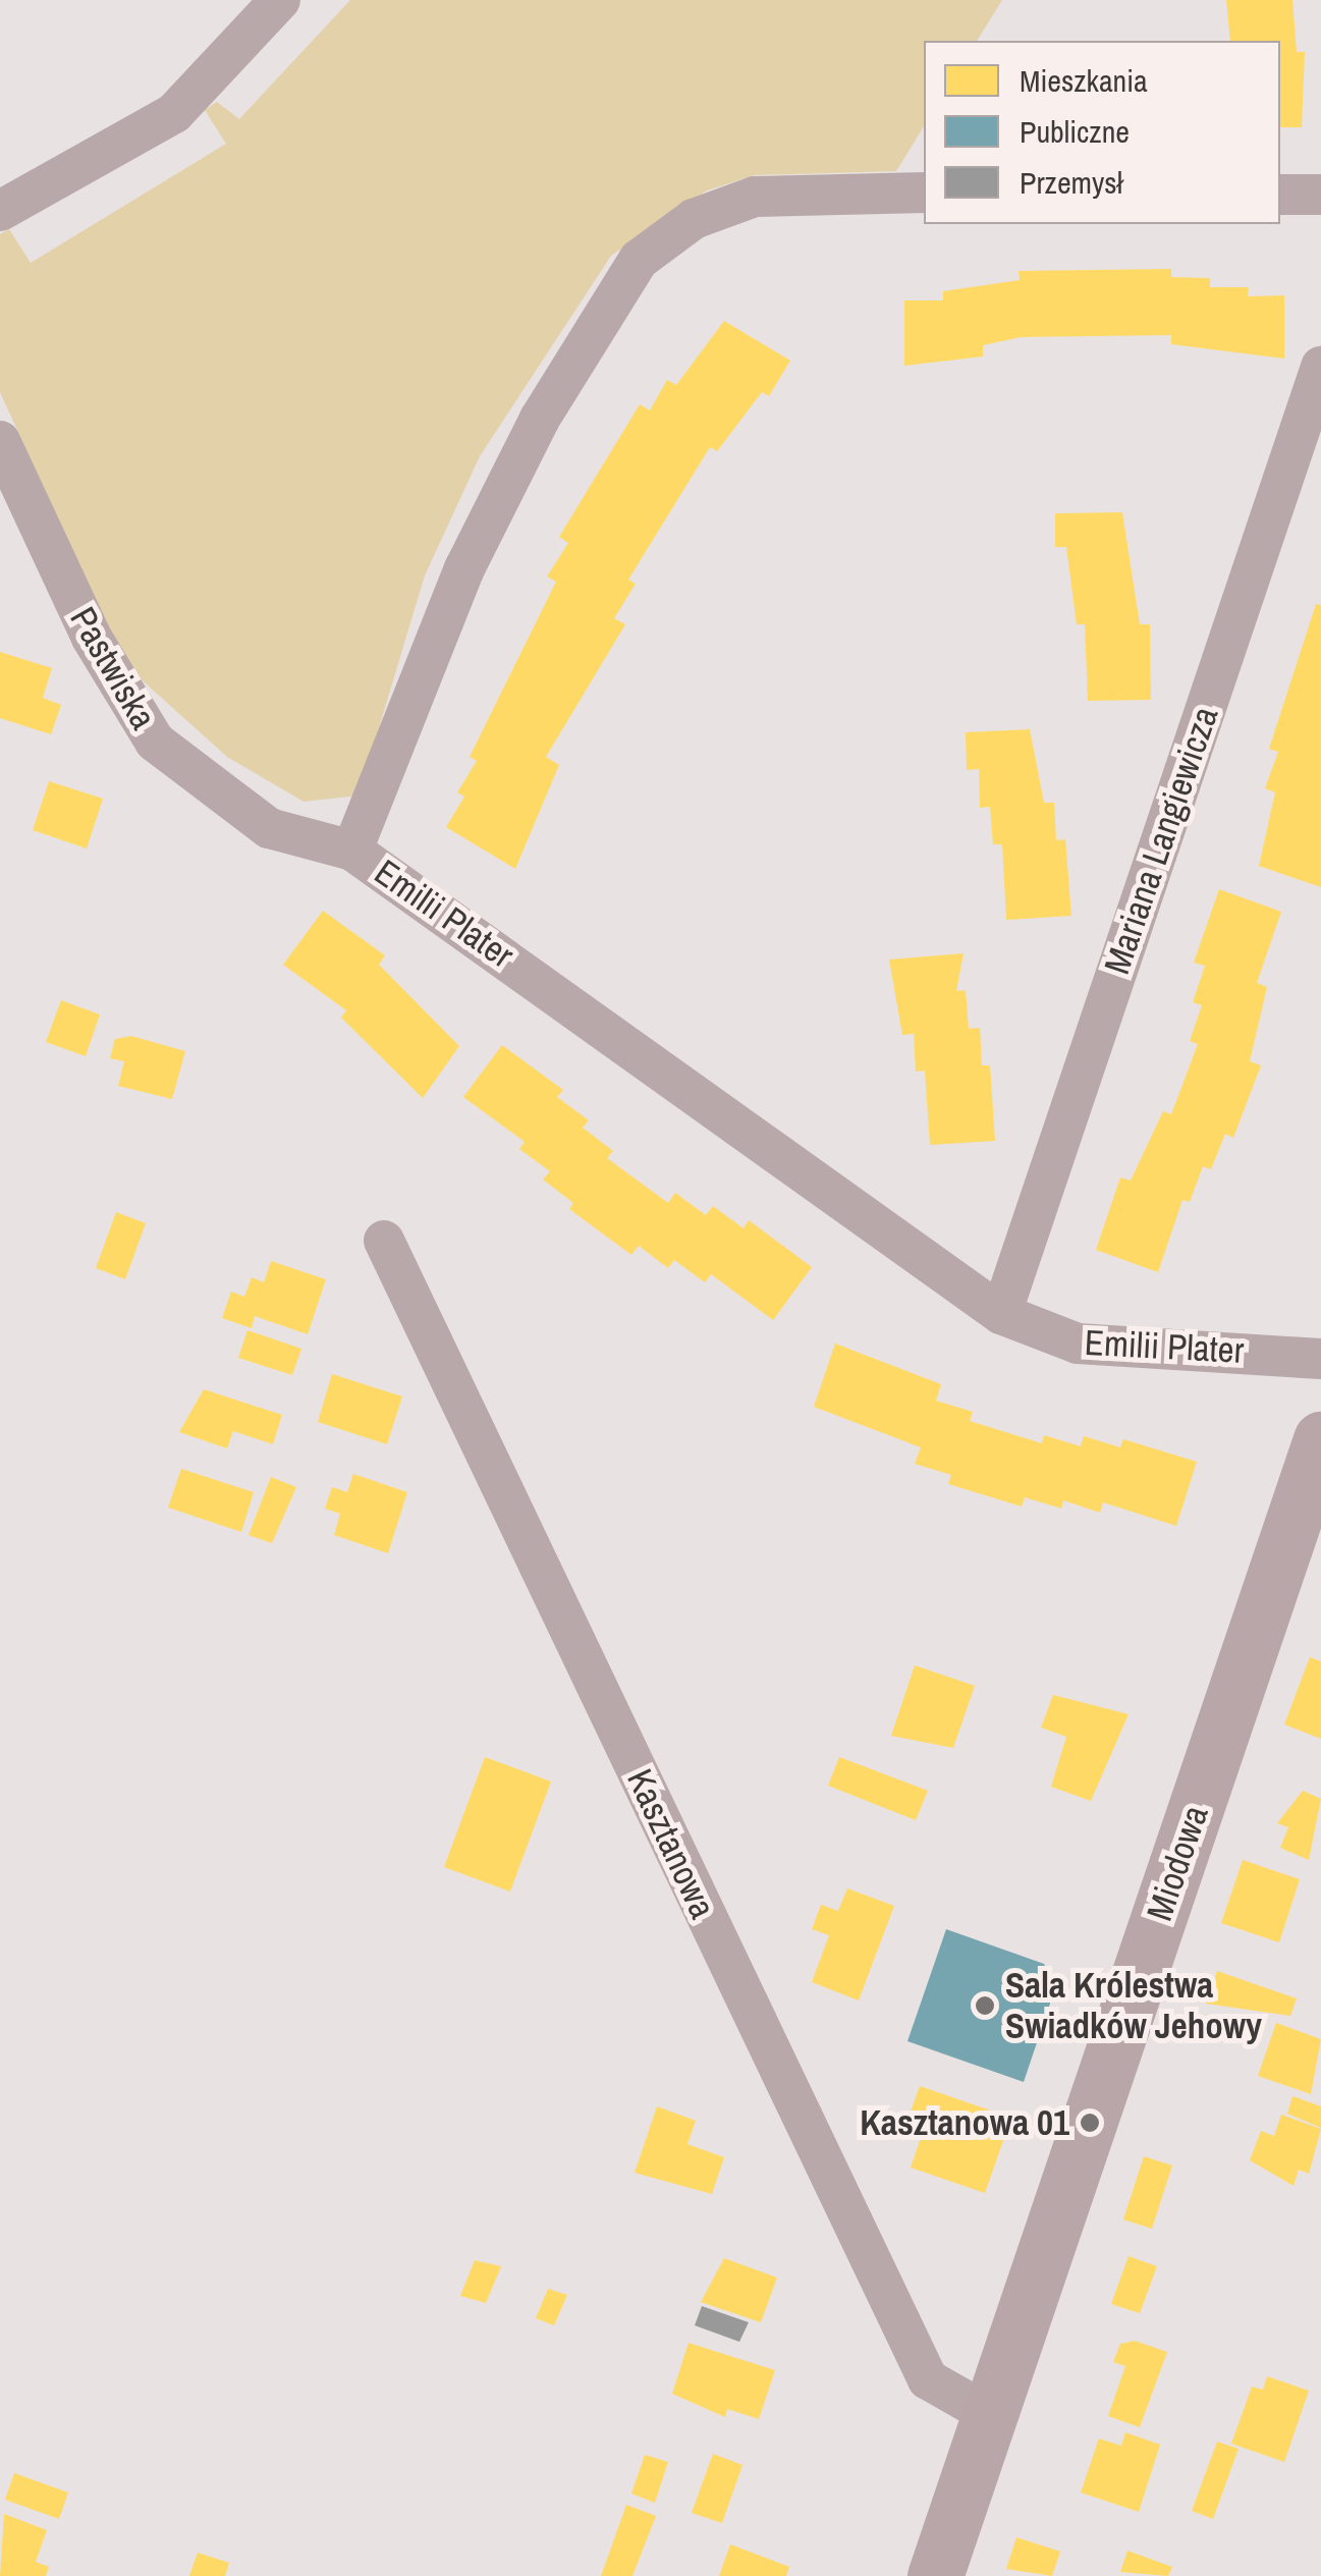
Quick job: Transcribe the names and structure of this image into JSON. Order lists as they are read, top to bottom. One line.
{"streets":{"street":["Pastwiska","Mariana Langiewicza","Emilii Plater","Kasztanowa","Miodowa"]},"crossings":[["Pastwiska","Emilii Plater"],["Mariana Langiewicza","Emilii Plater"],["Kasztanowa","Miodowa"]],"places":["Sala Królestwa Swiadków Jehowy","Kasztanowa 01"],"legend":["Mieszkania","Publiczne","Przemysł"]}
